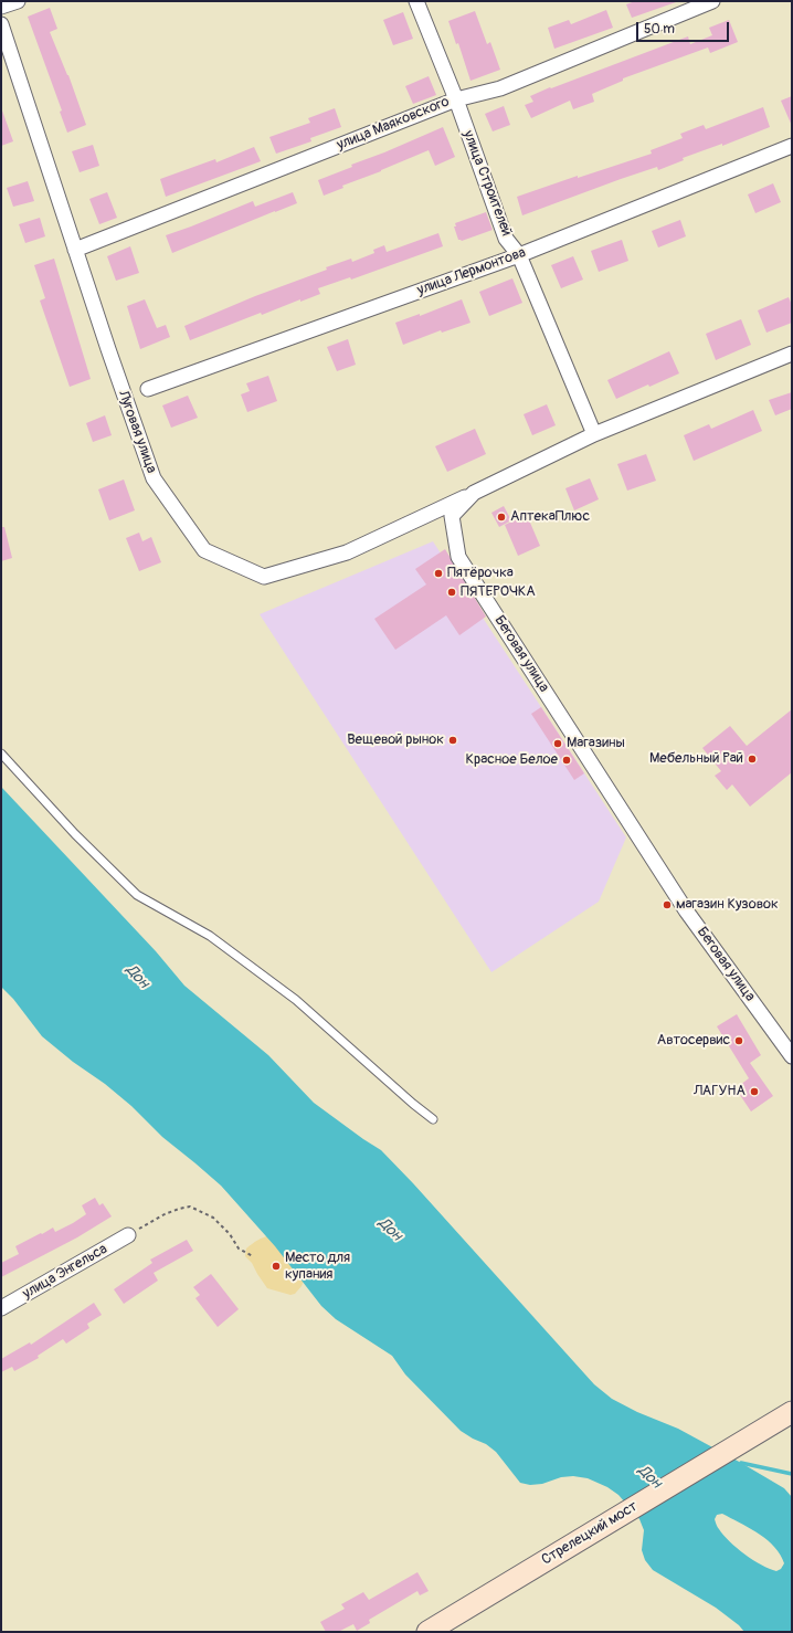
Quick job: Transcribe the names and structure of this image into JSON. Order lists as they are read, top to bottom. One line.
{"streets":{"main road":["Стрелецкий мост"],"street":["улица Маяковского","улица Строителей","улица Лермонтова","Луговая улица","Беговая улица","улица Энгельса"]},"crossings":[["улица Маяковского","улица Строителей"],["улица Маяковского","Луговая улица"],["улица Строителей","улица Лермонтова"],["улица Строителей","Беговая улица"],["Луговая улица","Беговая улица"]],"water":["Дон"],"places":["АптекаПлюс","Пятёрочка","ПЯТЕРОЧКА","Вещевой рынок","Магазины","Мебельный Рай","Красное Белое","магазин Кузовок","Автосервис","ЛАГУНА","Место для купания"],"scale_bar":"50 m"}
